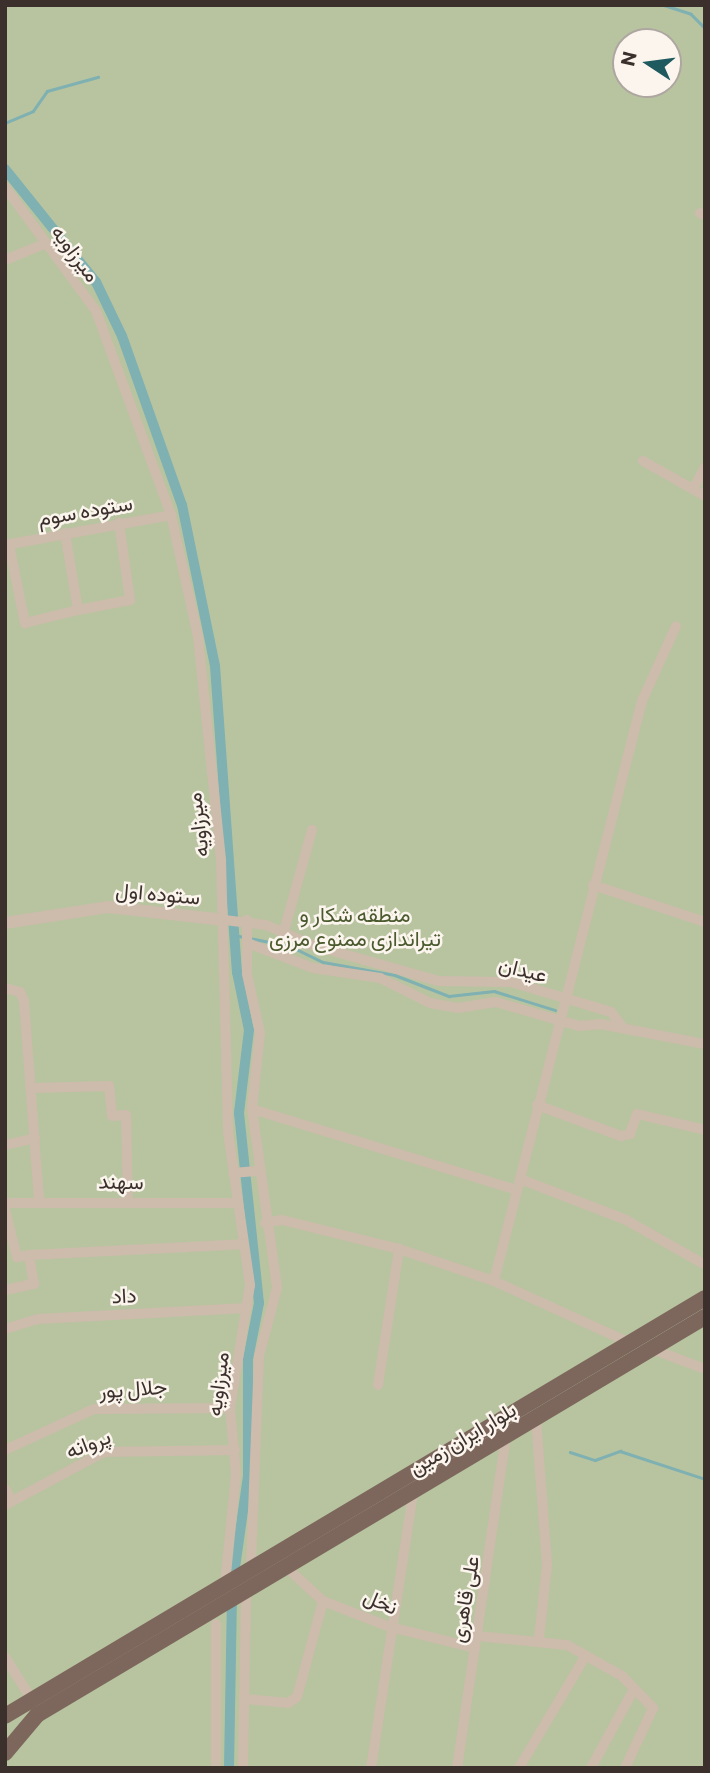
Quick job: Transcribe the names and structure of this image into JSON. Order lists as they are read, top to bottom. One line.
{"streets":{"main road":["بلوار ایران زمین"],"street":["میرزاویه","ستوده سوم","ستوده اول","عیدان","سهند","داد","جلال پور","پروانه","علی قاهری","نخل"]},"crossings":[["میرزاویه","ستوده سوم"],["میرزاویه","ستوده اول"],["میرزاویه","عیدان"],["میرزاویه","سهند"],["میرزاویه","داد"],["میرزاویه","جلال پور"],["میرزاویه","بلوار ایران زمین"],["میرزاویه","پروانه"],["ستوده اول","عیدان"],["بلوار ایران زمین","علی قاهری"],["بلوار ایران زمین","نخل"],["علی قاهری","نخل"]],"parks":["منطقه شکار و تیراندازی ممنوع مرزی"],"north":"left"}
